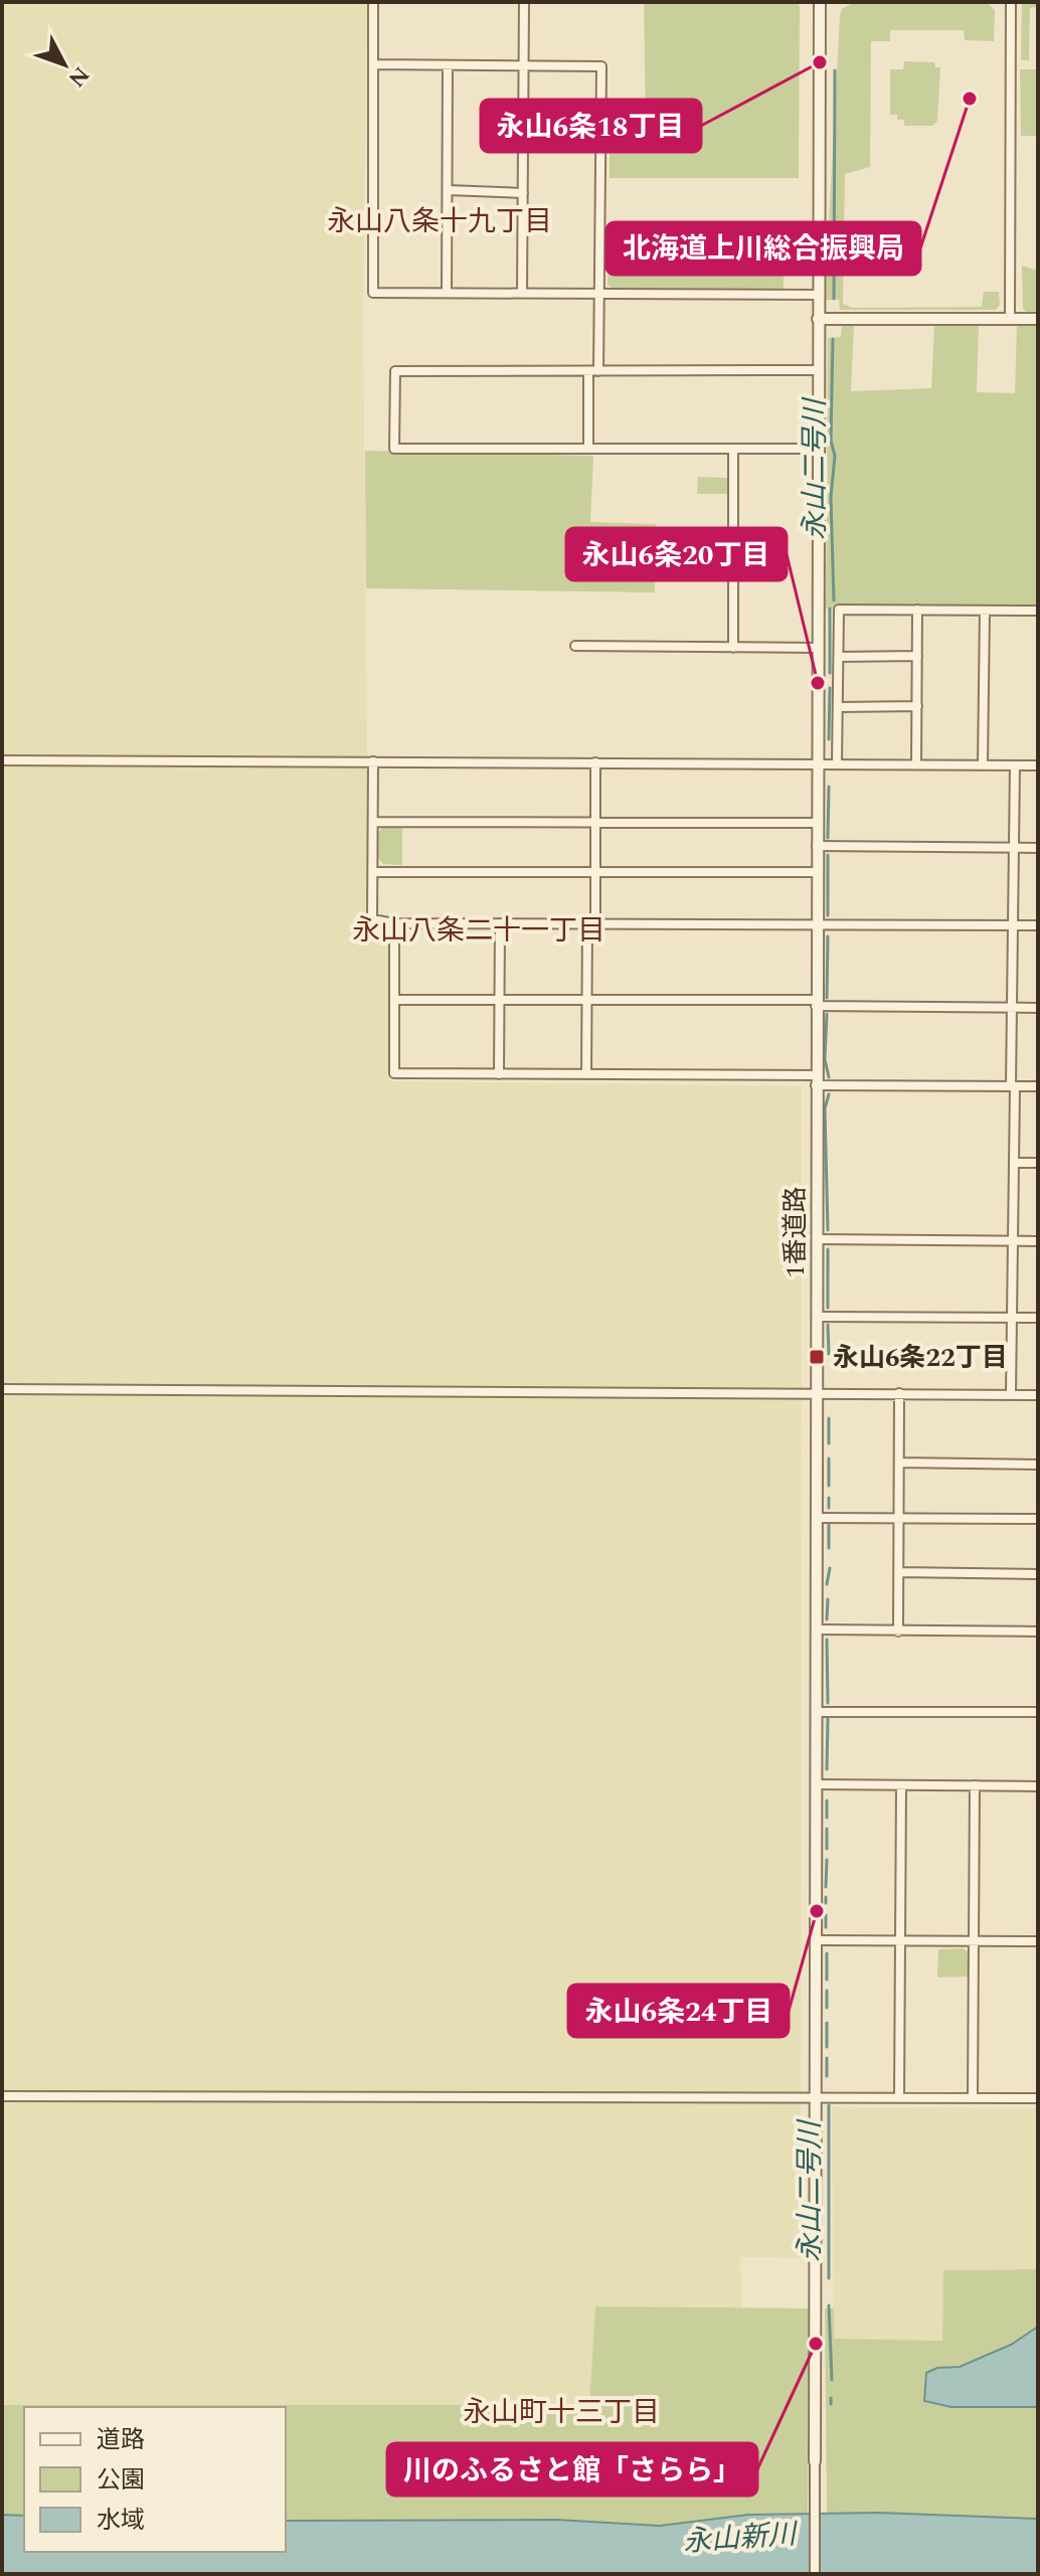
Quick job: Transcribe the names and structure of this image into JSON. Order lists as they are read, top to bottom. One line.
{"streets":{"street":["1番道路"]},"districts":["永山八条十九丁目","永山八条二十一丁目","永山町十三丁目"],"water":["永山二号川","永山新川"],"places":{"other":["永山6条18丁目","北海道上川総合振興局","永山6条20丁目","永山6条24丁目","川のふるさと館「さらら」"],"transit":["永山6条22丁目"]},"legend":["道路","公園","水域"],"north":"bottom right"}
